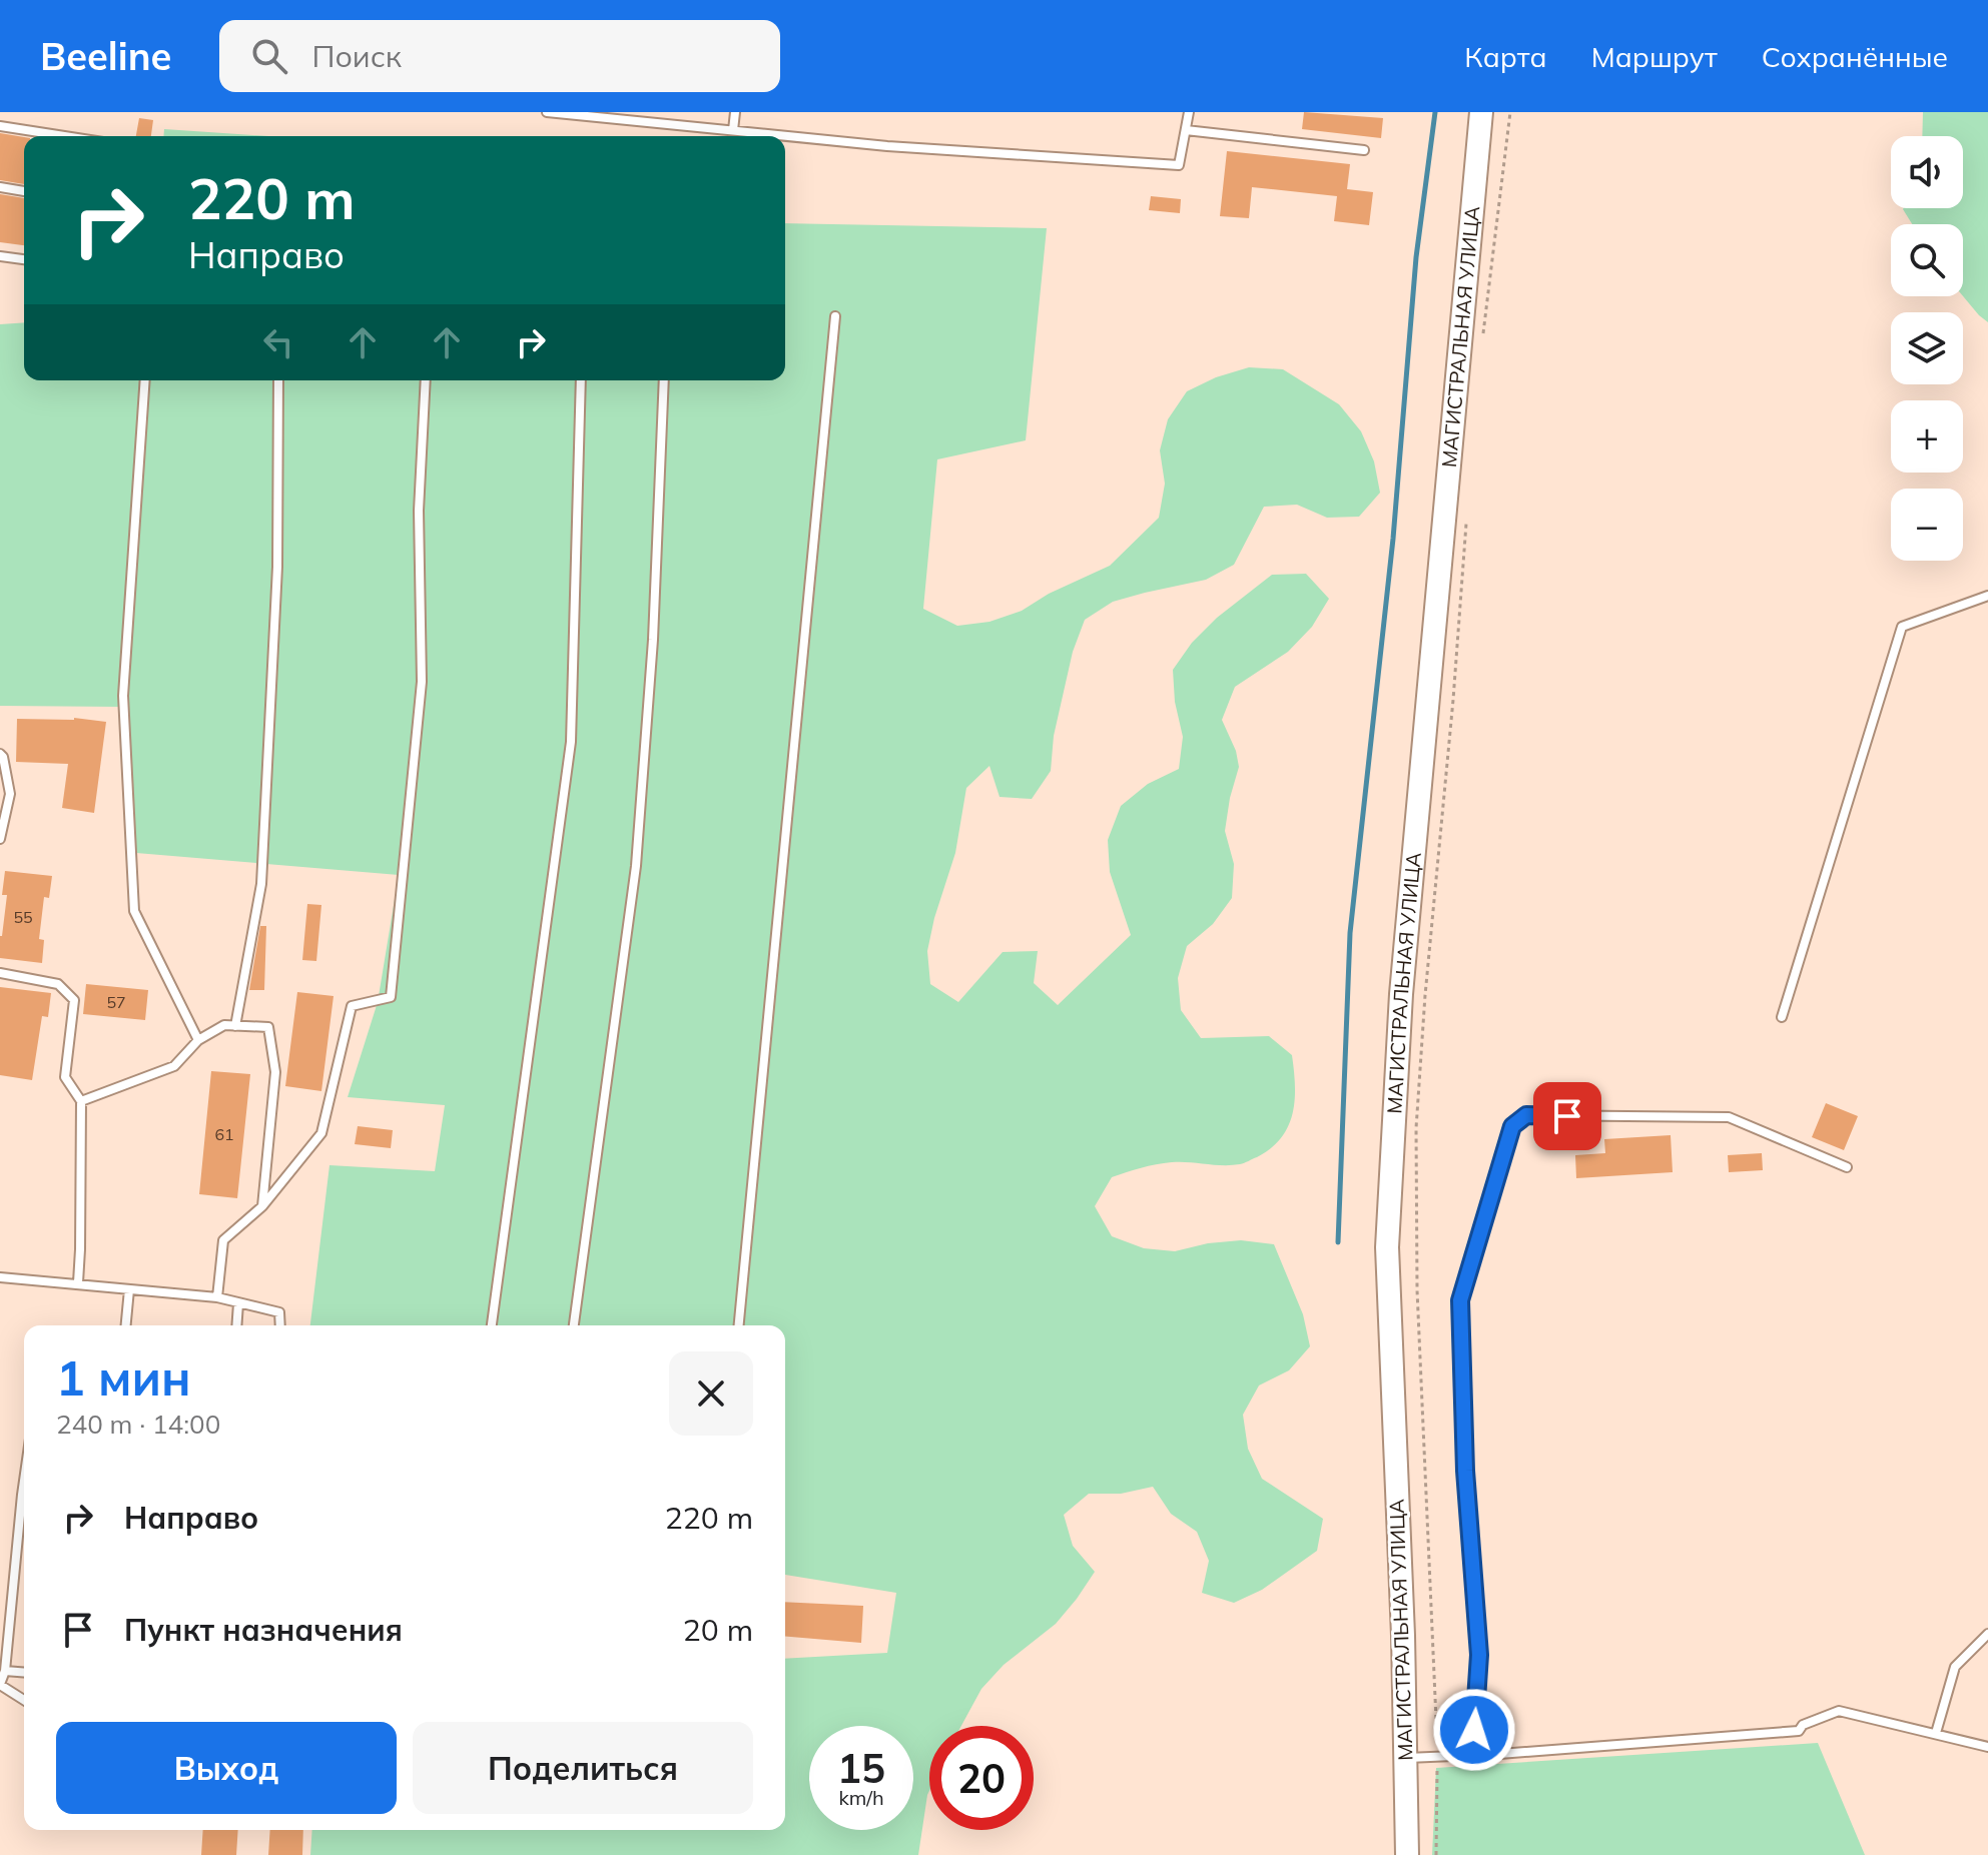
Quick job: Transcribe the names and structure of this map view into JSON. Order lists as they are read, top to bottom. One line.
{"streets":{"main road":["МАГИСТРАЛЬНАЯ УЛИЦА"]},"house_numbers":["55","57","61"],"page":{"header":"Beeline","search":"Поиск","nav":["Карта","Маршрут","Сохранённые"],"map_buttons":["+","−"],"turn":["220 m","Направо"],"heading":["1 мин","240 m · 14:00"],"list":[{"name":"Направо","value":"220 m"},{"name":"Пункт назначения","value":"20 m"}],"buttons":["Выход","Поделиться"],"speed":"15 km/h","limit":"20"}}
